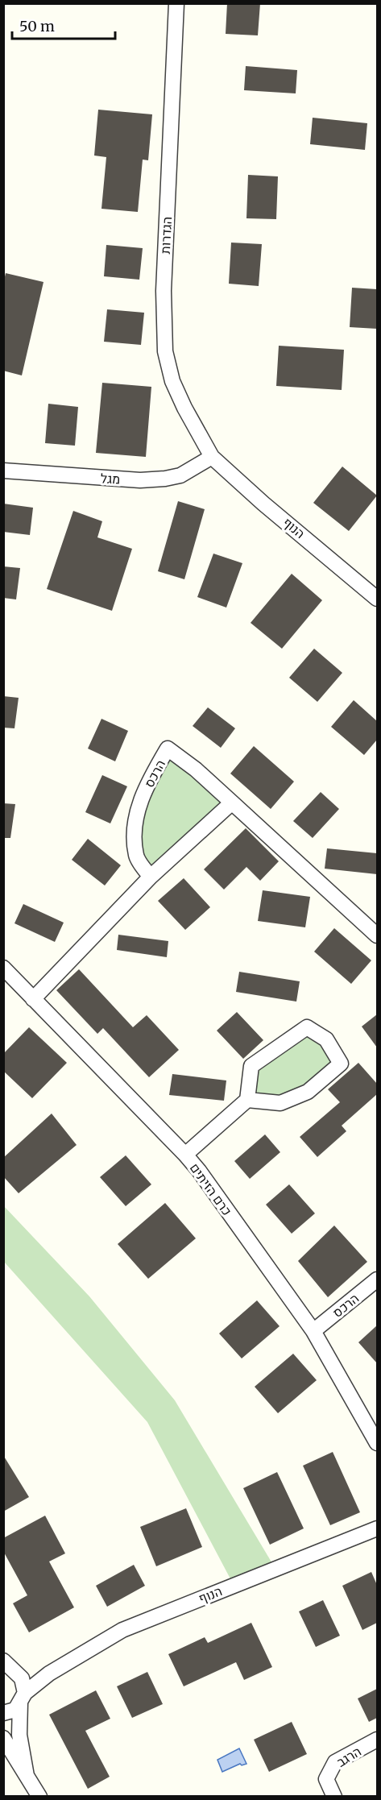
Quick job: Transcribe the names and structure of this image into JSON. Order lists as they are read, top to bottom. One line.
{"streets":{"street":["הגדרות","מגל","הנוף","הרכס","כרם הזיתים","הרגב"]},"crossings":[["הגדרות","מגל"],["הגדרות","הנוף"],["מגל","הנוף"],["הרכס","כרם הזיתים"]],"scale_bar":"50 m"}
